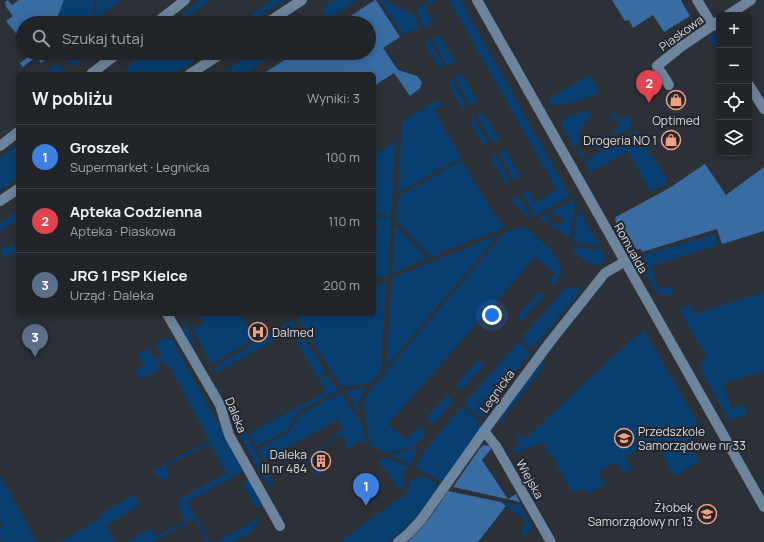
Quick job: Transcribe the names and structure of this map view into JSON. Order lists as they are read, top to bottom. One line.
{"streets":{"street":["Piaskowa","Romualda","Legnicka","Daleka","Wiejska"]},"crossings":[["Romualda","Legnicka"],["Legnicka","Wiejska"]],"places":{"shop":["Optimed","Drogeria NO 1"],"hospital":["Dalmed"],"school or university":["Przedszkole Samorządowe nr 33","Żłobek Samorządowy nr 13"],"building":["Daleka III nr 484"]},"page":{"map_buttons":["+","−"],"search":"Szukaj tutaj","pins":["2","3","1"],"heading":["W pobliżu","Wyniki: 3"],"list":[{"mark":"1","name":"Groszek","note":"Supermarket · Legnicka","value":"100 m"},{"mark":"2","name":"Apteka Codzienna","note":"Apteka · Piaskowa","value":"110 m"},{"mark":"3","name":"JRG 1 PSP Kielce","note":"Urząd · Daleka","value":"200 m"}]}}
